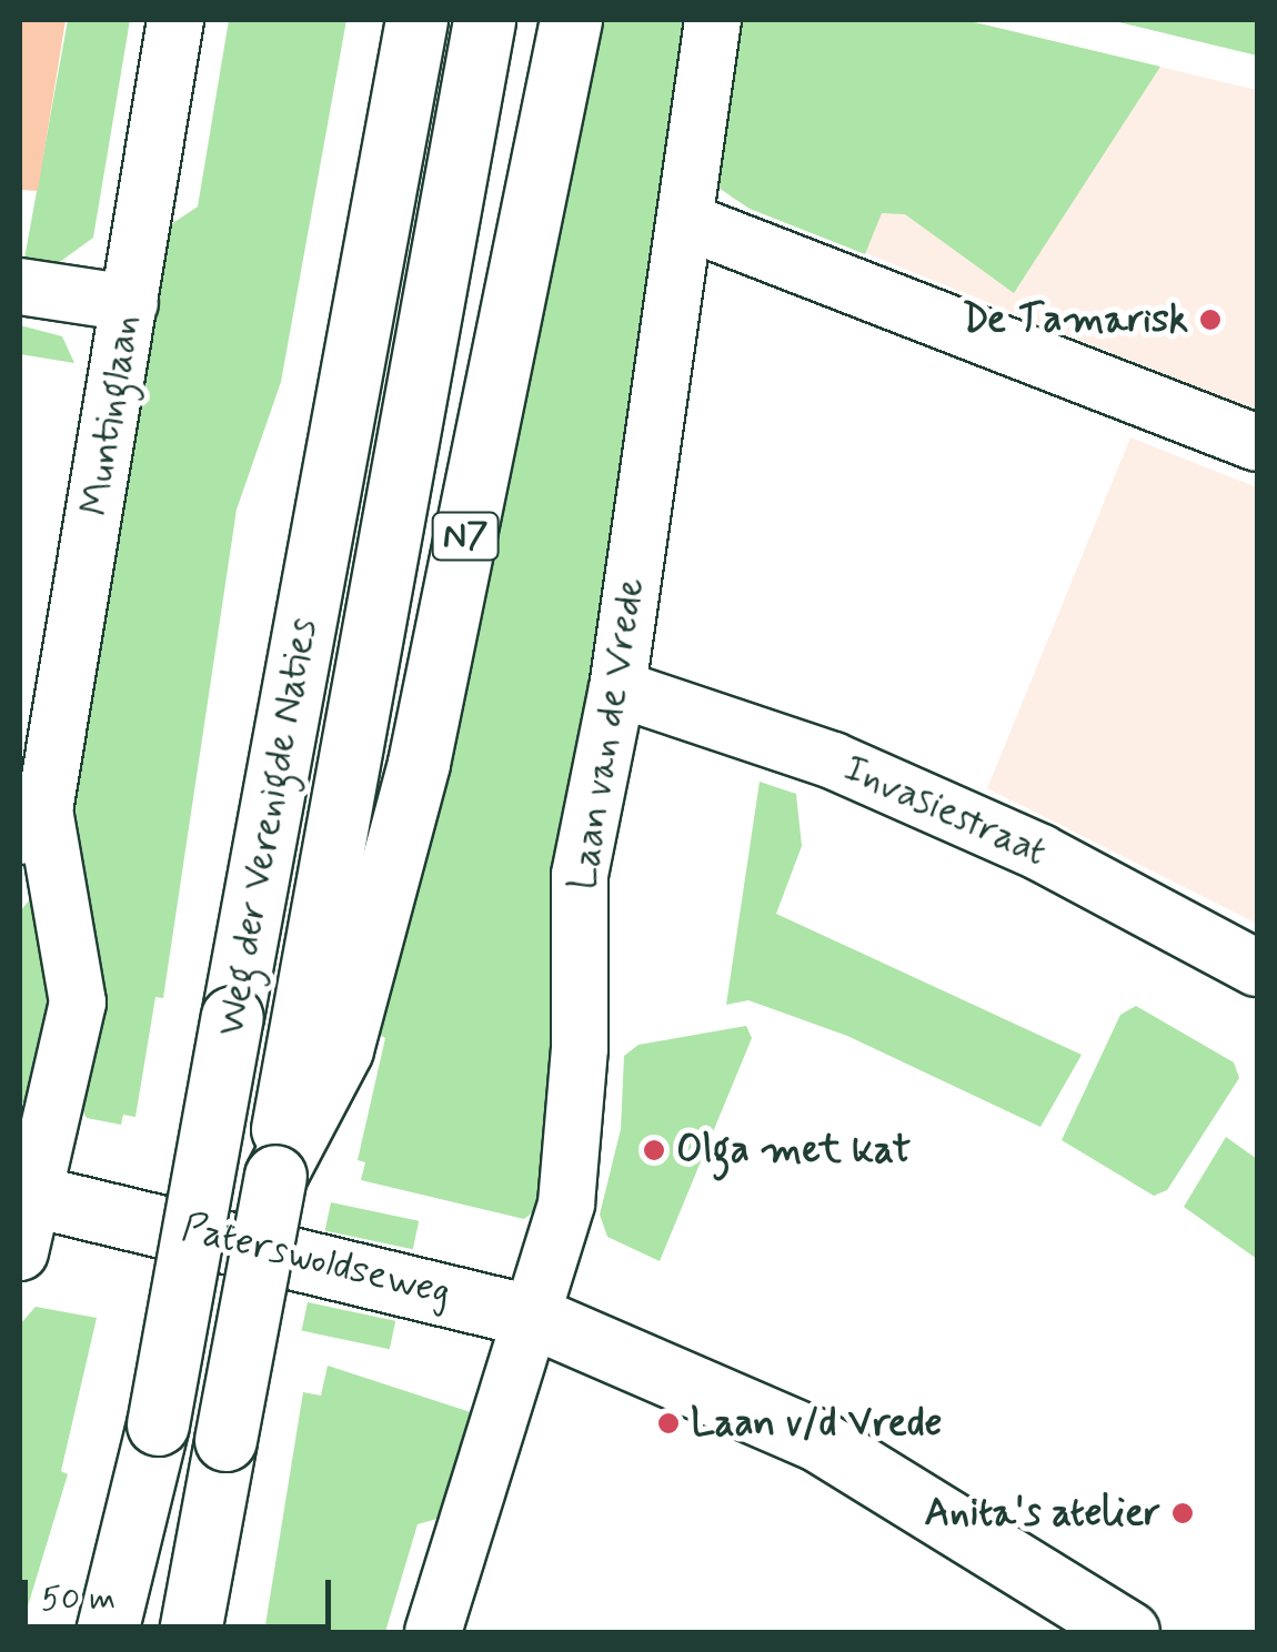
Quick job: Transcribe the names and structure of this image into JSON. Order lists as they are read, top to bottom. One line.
{"streets":{"main road":["N7","Weg der Verenigde Naties","Paterswoldseweg"],"street":["Muntinglaan","Laan van de Vrede","Invasiestraat"]},"crossings":[["Muntinglaan","Paterswoldseweg"],["N7","Weg der Verenigde Naties"],["Laan van de Vrede","Invasiestraat"],["Laan van de Vrede","Paterswoldseweg"]],"places":["De Tamarisk","Olga met kat","Laan v/d Vrede","Anita's atelier"],"scale_bar":"50 m"}
